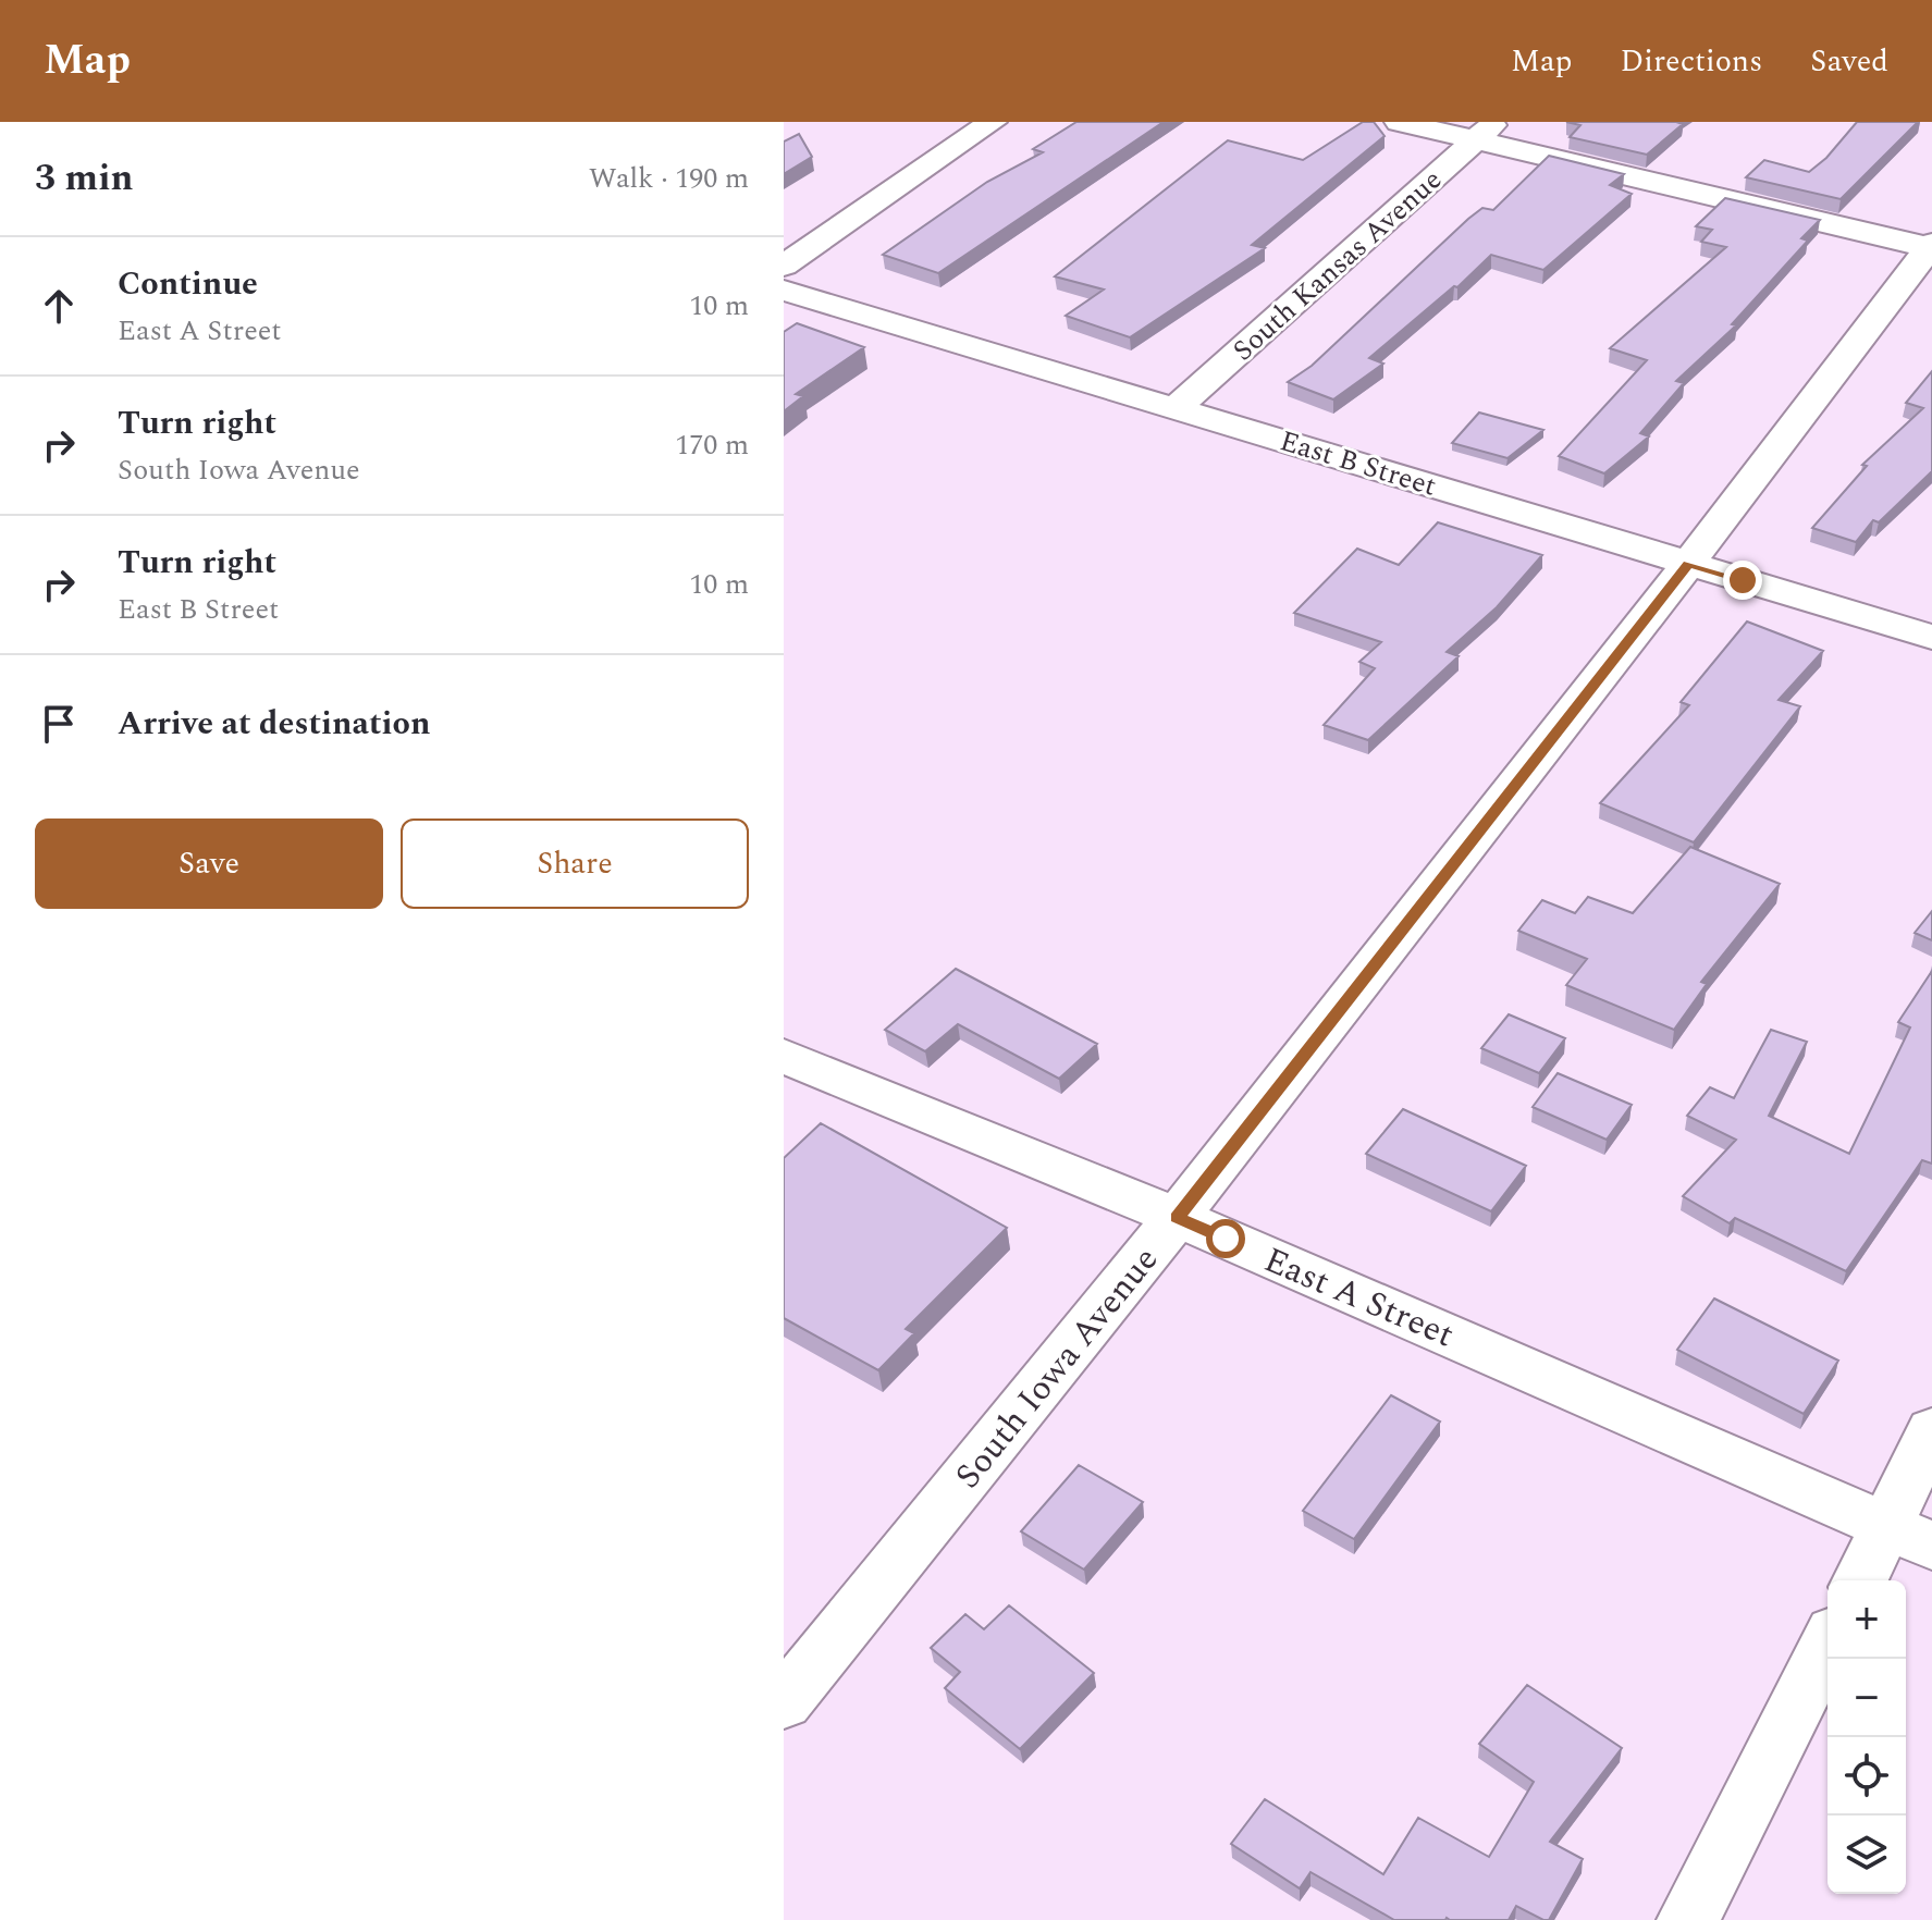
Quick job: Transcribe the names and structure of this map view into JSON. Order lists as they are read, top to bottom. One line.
{"streets":{"street":["South Kansas Avenue","East B Street","East A Street","South Iowa Avenue"]},"crossings":[["South Kansas Avenue","East B Street"],["East B Street","South Iowa Avenue"],["East A Street","South Iowa Avenue"]],"page":{"header":"Map","nav":["Map","Directions","Saved"],"heading":["3 min","Walk · 190 m"],"list":[["Continue","East A Street","10 m"],["Turn right","South Iowa Avenue","170 m"],["Turn right","East B Street","10 m"],"Arrive at destination"],"buttons":["Save","Share"],"map_buttons":["+","−"]}}
